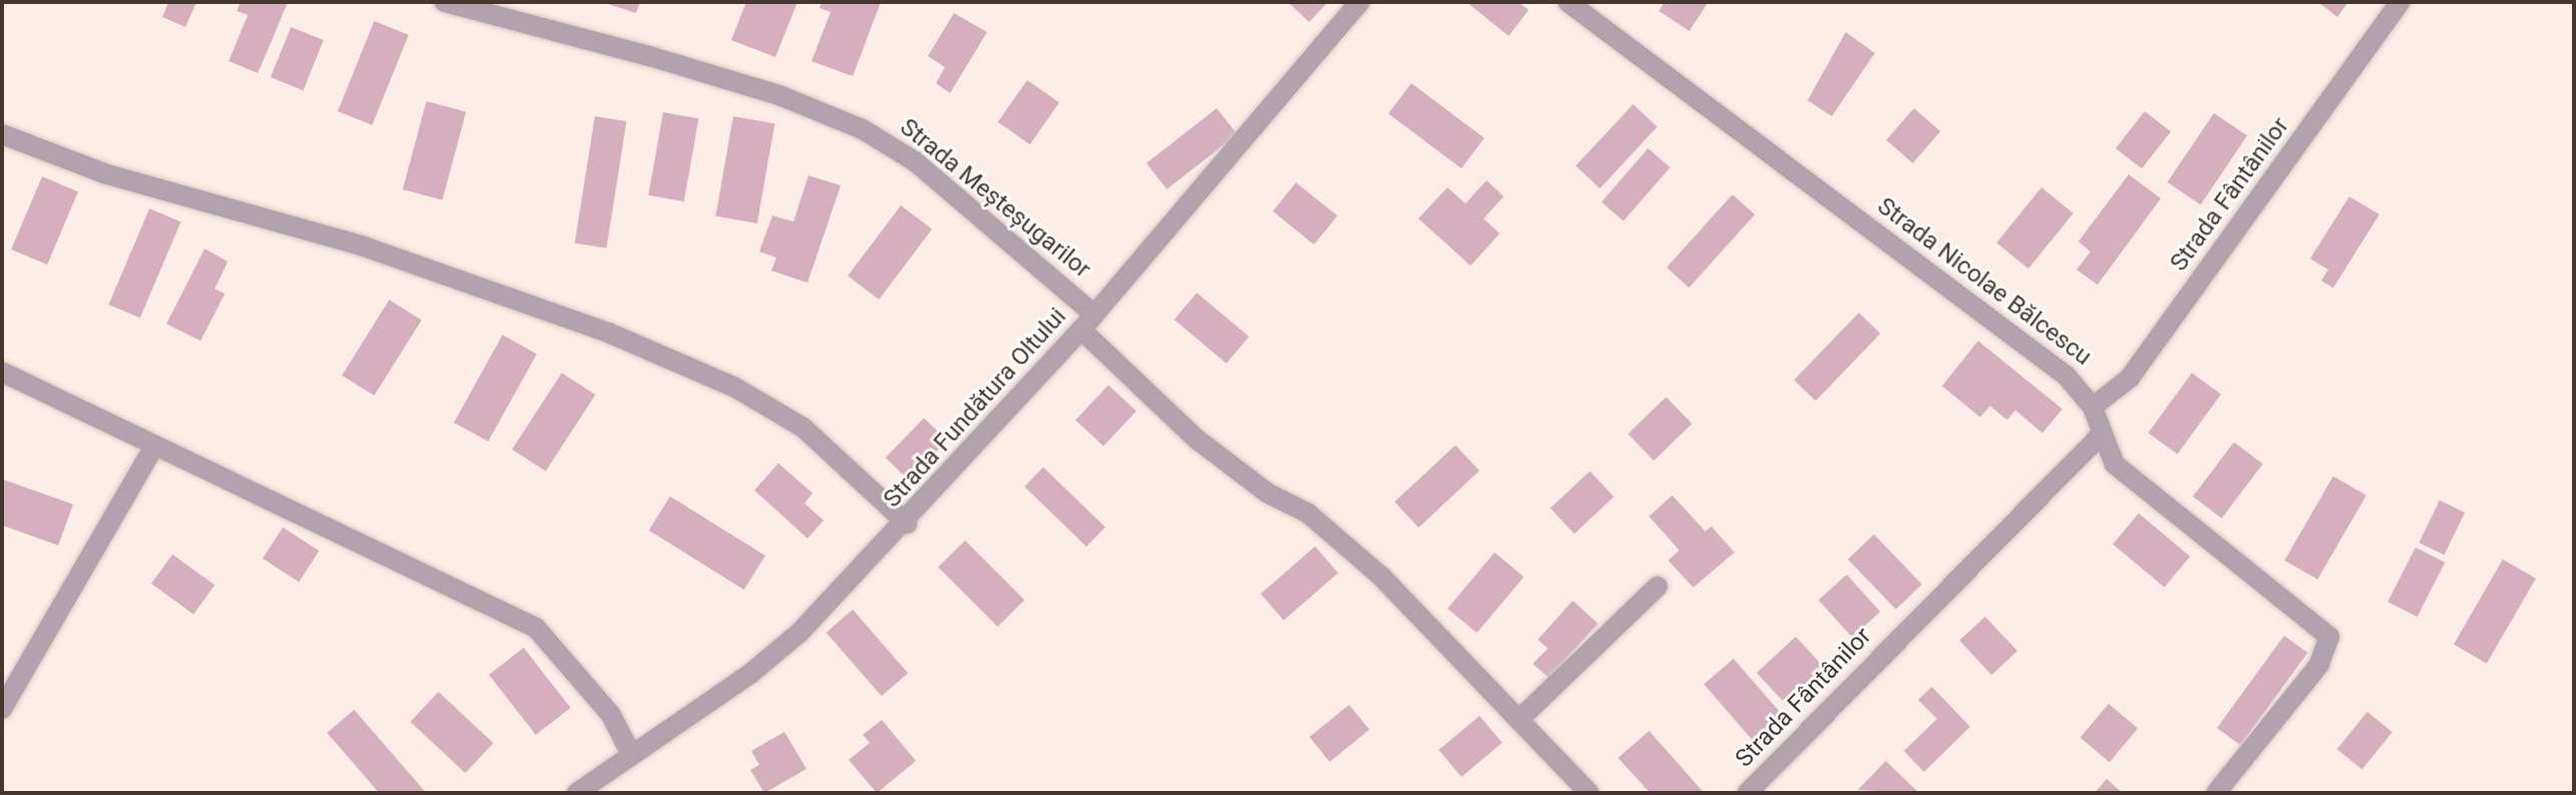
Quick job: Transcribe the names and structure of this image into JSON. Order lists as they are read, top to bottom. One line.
{"streets":{"street":["Strada Fântânilor","Strada Meșteșugarilor","Strada Nicolae Bălcescu","Strada Fundătura Oltului"]},"crossings":[["Strada Fântânilor","Strada Nicolae Bălcescu"],["Strada Meșteșugarilor","Strada Fundătura Oltului"]]}
